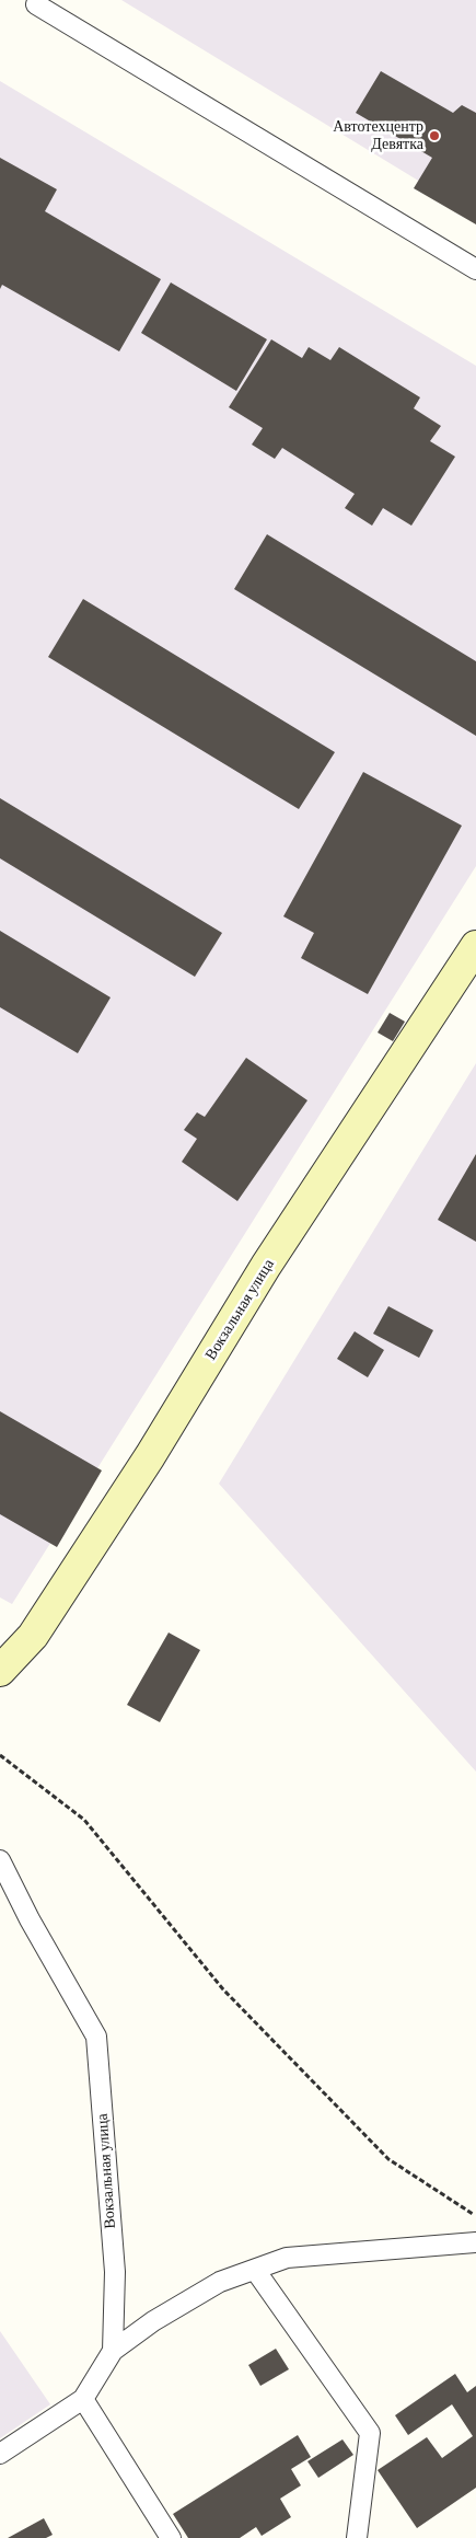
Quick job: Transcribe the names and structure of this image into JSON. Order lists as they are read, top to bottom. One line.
{"streets":{"street":["Вокзальная улица"]},"places":["Автотехцентр Девятка"]}
